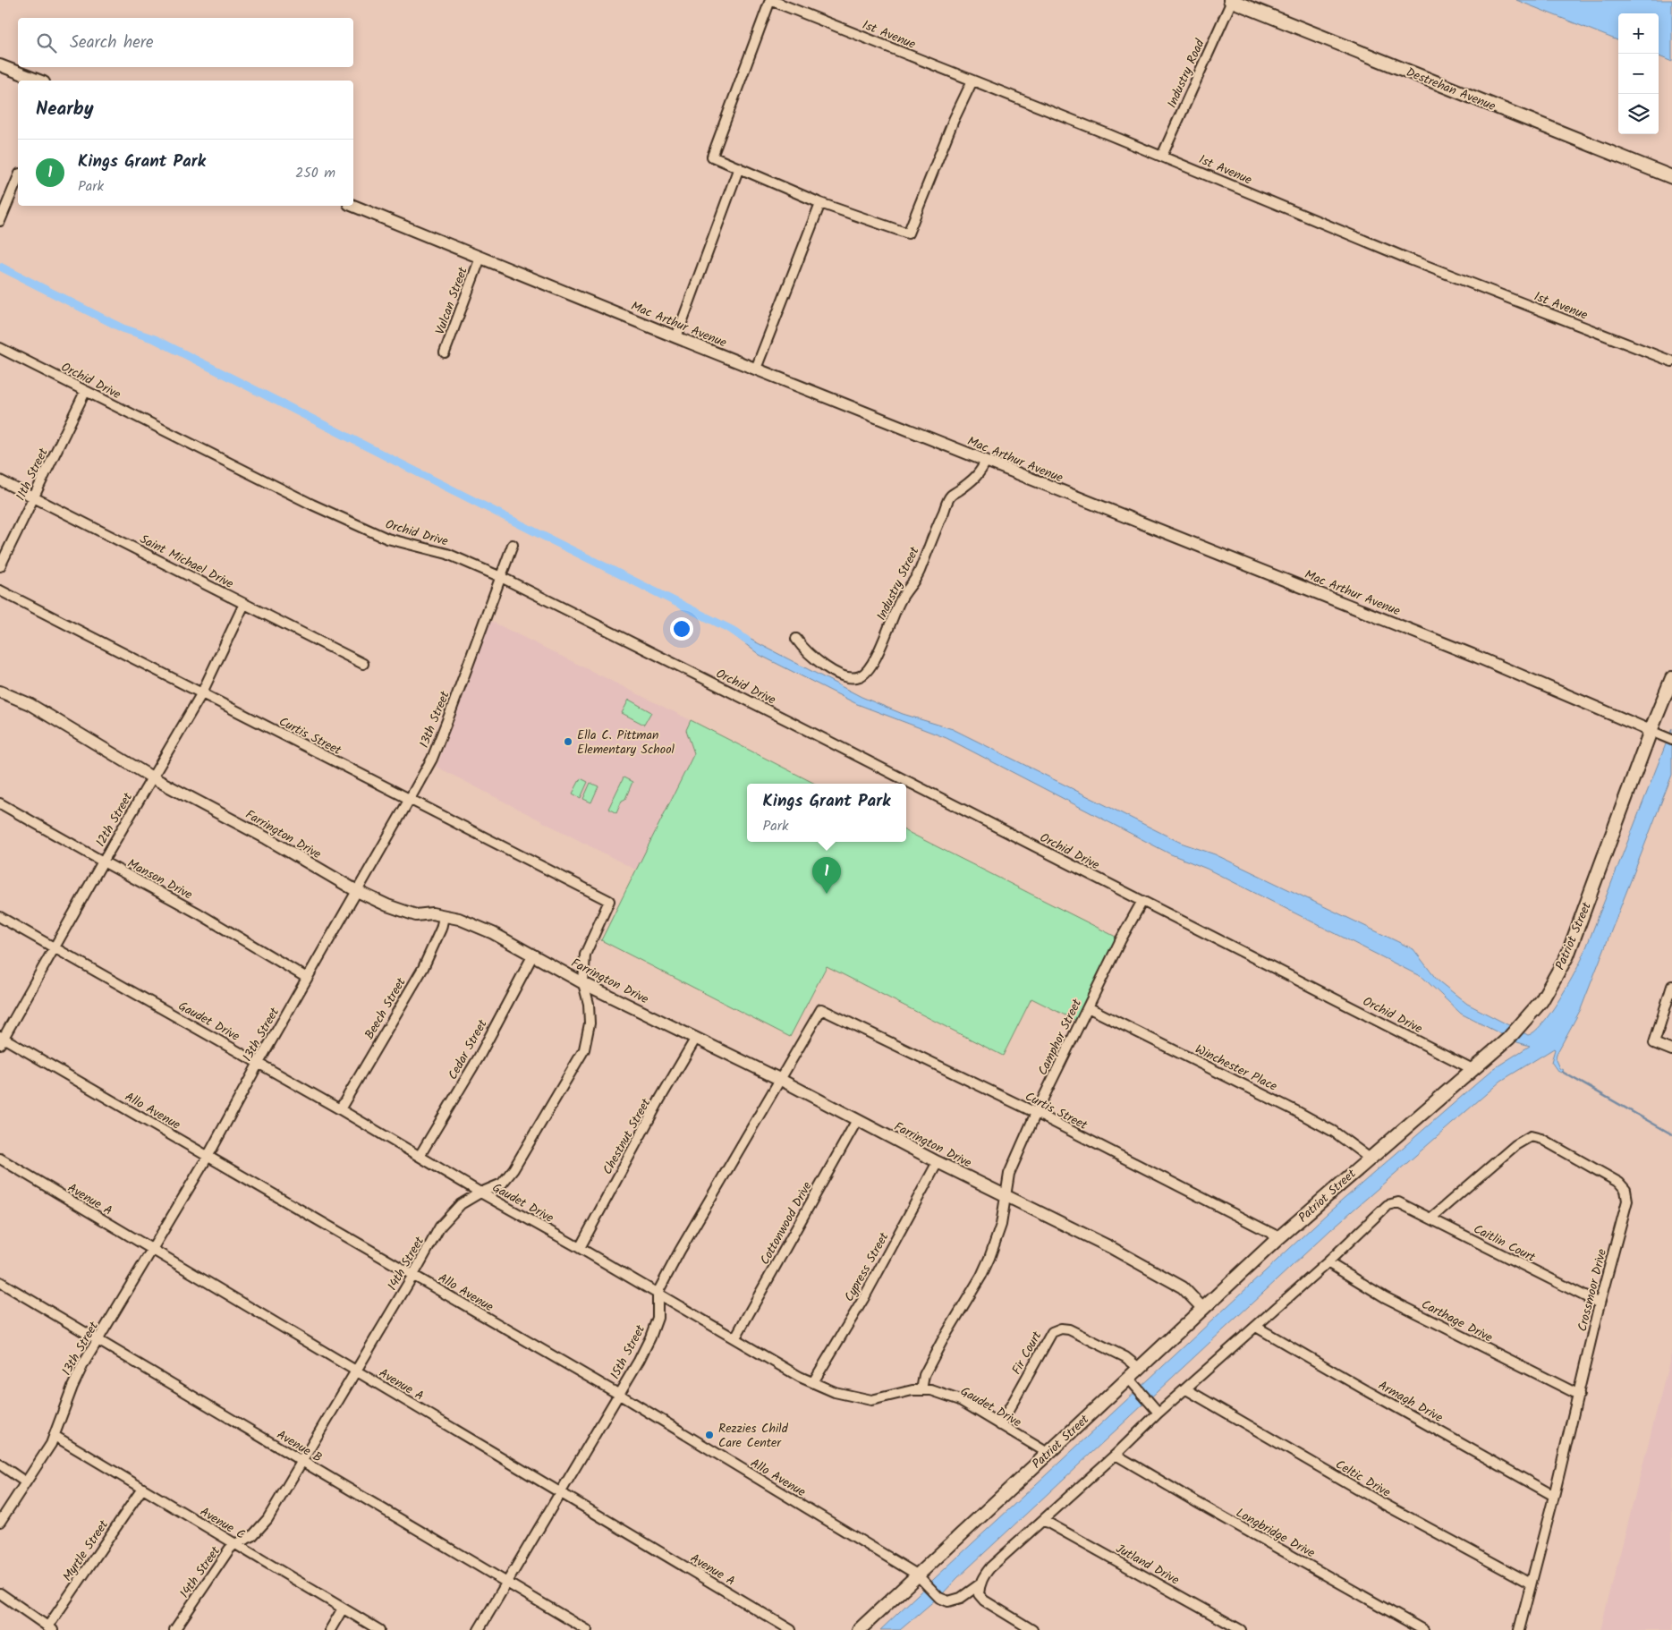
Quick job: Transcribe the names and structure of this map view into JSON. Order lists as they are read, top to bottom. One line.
{"streets":{"main road":["Destrehan Avenue","Patriot Street"],"street":["1st Avenue","Industry Road","Vulcan Street","Mac Arthur Avenue","Orchid Drive","11th Street","Saint Michael Drive","Industry Street","13th Street","Curtis Street","12th Street","Farrington Drive","Manson Drive","Beech Street","Gaudet Drive","Camphor Street","Cedar Street","Winchester Place","Allo Avenue","Chestnut Street","Avenue A","Cottonwood Drive","Caitlin Court","14th Street","Cypress Street","Crossmoor Drive","Carthage Drive","15th Street","Fir Court","Armagh Drive","Avenue B","Celtic Drive","Avenue C","Longbridge Drive","Myrtle Street","Jutland Drive"]},"crossings":[["1st Avenue","Industry Road"],["Industry Road","Destrehan Avenue"],["Vulcan Street","Mac Arthur Avenue"],["Mac Arthur Avenue","Industry Street"],["Mac Arthur Avenue","Patriot Street"],["Orchid Drive","11th Street"],["Orchid Drive","13th Street"],["Orchid Drive","Patriot Street"],["Orchid Drive","Camphor Street"],["11th Street","Saint Michael Drive"],["Saint Michael Drive","12th Street"],["13th Street","Curtis Street"],["13th Street","Farrington Drive"],["13th Street","Manson Drive"],["13th Street","Gaudet Drive"],["13th Street","Allo Avenue"],["13th Street","Avenue A"],["13th Street","Avenue B"],["13th Street","Avenue C"],["Curtis Street","12th Street"],["Curtis Street","Patriot Street"],["Curtis Street","Camphor Street"],["Curtis Street","14th Street"],["Curtis Street","15th Street"],["12th Street","Farrington Drive"],["12th Street","Manson Drive"],["12th Street","Gaudet Drive"],["12th Street","Allo Avenue"],["Farrington Drive","Patriot Street"],["Farrington Drive","Beech Street"],["Farrington Drive","Camphor Street"],["Farrington Drive","Cedar Street"],["Farrington Drive","Chestnut Street"],["Farrington Drive","Cottonwood Drive"],["Farrington Drive","14th Street"],["Farrington Drive","Cypress Street"],["Farrington Drive","15th Street"],["Patriot Street","Gaudet Drive"],["Patriot Street","Winchester Place"],["Patriot Street","Allo Avenue"],["Patriot Street","Fir Court"],["Beech Street","Gaudet Drive"],["Gaudet Drive","Camphor Street"],["Gaudet Drive","Cedar Street"],["Gaudet Drive","Chestnut Street"],["Gaudet Drive","Cottonwood Drive"],["Gaudet Drive","14th Street"],["Gaudet Drive","Cypress Street"],["Gaudet Drive","15th Street"],["Gaudet Drive","Fir Court"],["Camphor Street","Winchester Place"],["Allo Avenue","14th Street"],["Allo Avenue","15th Street"],["Avenue A","14th Street"],["Avenue A","15th Street"],["Caitlin Court","Crossmoor Drive"],["Caitlin Court","Carthage Drive"],["14th Street","Avenue B"],["14th Street","Avenue C"],["Crossmoor Drive","Carthage Drive"],["Crossmoor Drive","Armagh Drive"],["Crossmoor Drive","Celtic Drive"],["15th Street","Avenue B"],["Avenue C","Myrtle Street"]],"places":["Ella C. Pittman Elementary School","Rezzies Child Care Center"],"page":{"map_buttons":["+","−"],"search":"Search here","heading":"Nearby","list":[{"mark":"1","name":"Kings Grant Park","note":"Park","value":"250 m"}],"popup":["Kings Grant Park","Park"],"pins":"1"}}
